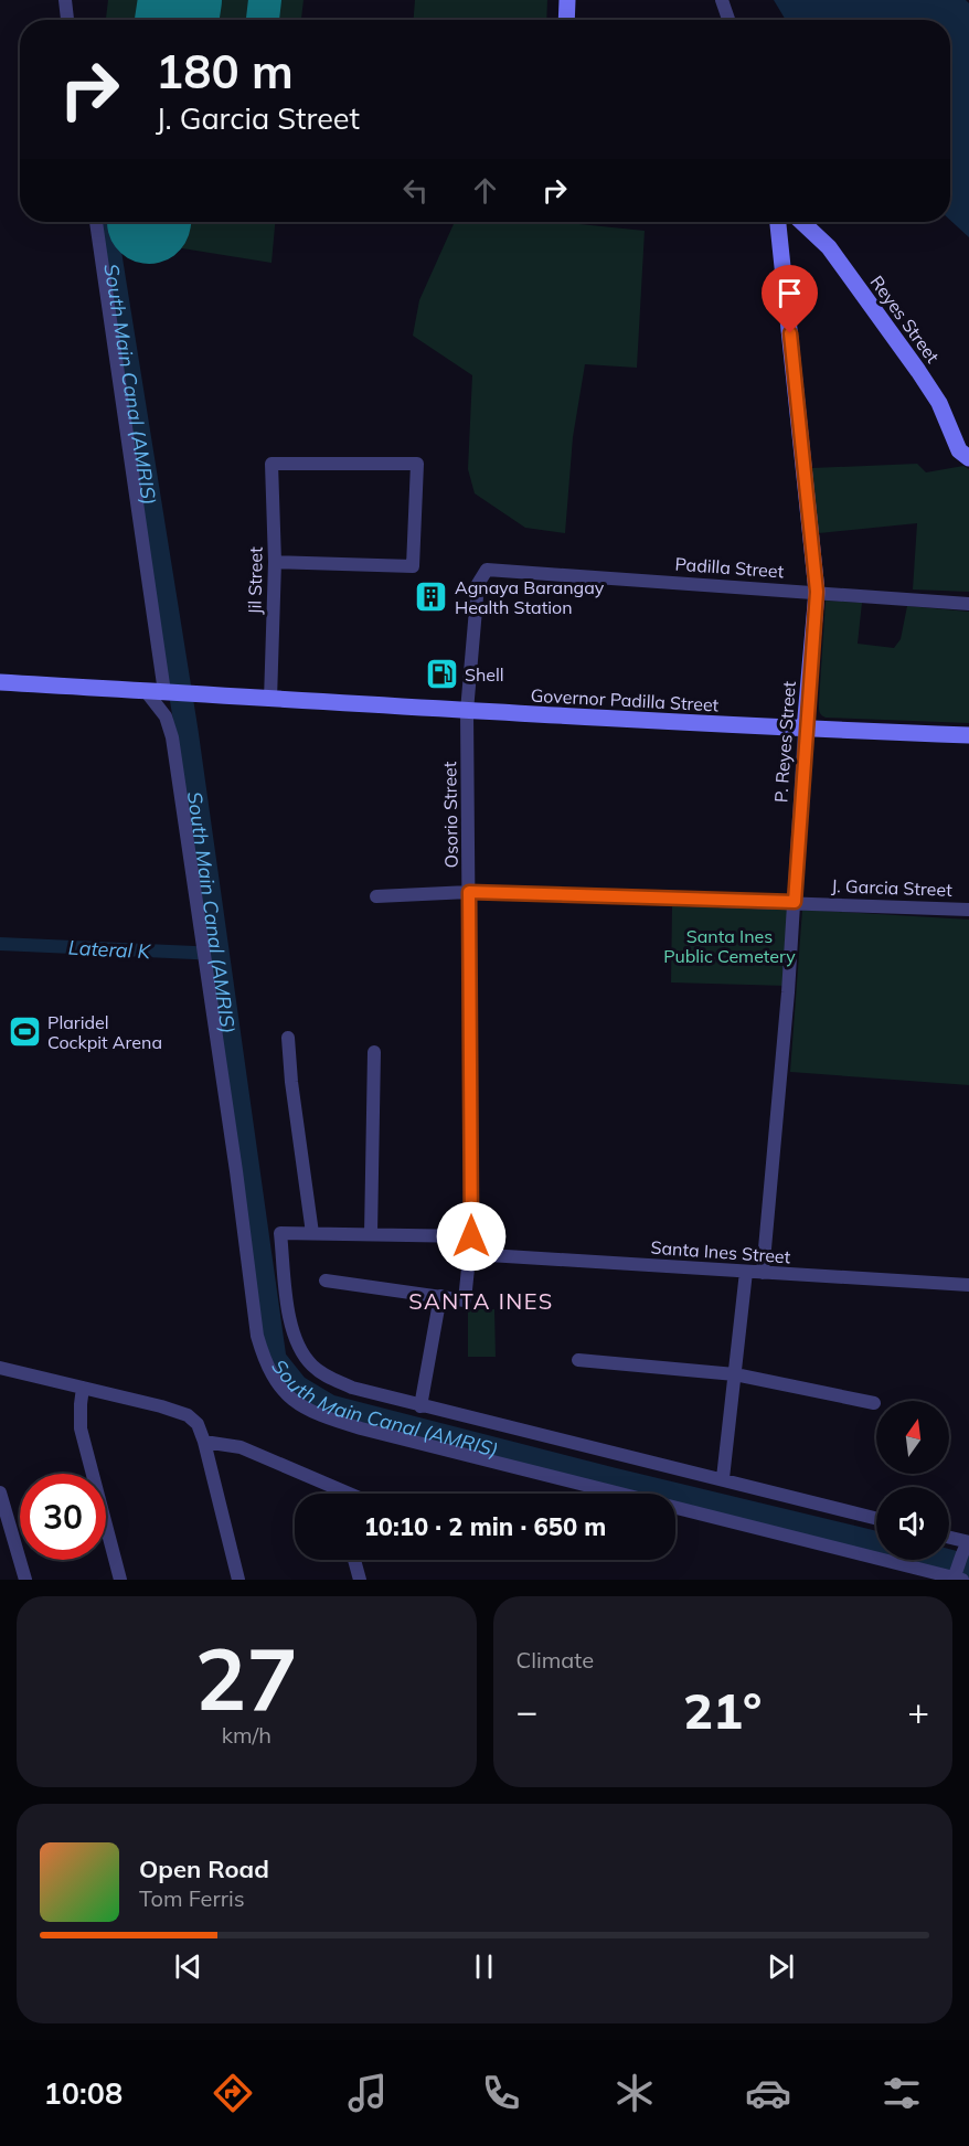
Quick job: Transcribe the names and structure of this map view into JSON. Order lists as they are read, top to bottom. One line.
{"streets":{"main road":["Reyes Street","Governor Padilla Street","P. Reyes Street"],"street":["Padilla Street","Jil Street","Osorio Street","J. Garcia Street","Santa Ines Street"]},"crossings":[["Padilla Street","P. Reyes Street"],["Padilla Street","Osorio Street"],["Jil Street","Governor Padilla Street"],["Governor Padilla Street","P. Reyes Street"],["Governor Padilla Street","Osorio Street"],["P. Reyes Street","J. Garcia Street"],["P. Reyes Street","Santa Ines Street"],["Osorio Street","J. Garcia Street"],["Osorio Street","Santa Ines Street"]],"districts":["SANTA INES"],"water":["South Main Canal (AMRIS)","Lateral K"],"parks":["Santa Ines Public Cemetery"],"places":{"building":["Agnaya Barangay Health Station"],"fuel station":["Shell"],"sports":["Plaridel Cockpit Arena"]},"north":"top","page":{"turn":["180 m","J. Garcia Street"],"limit":"30","trip":"10:10 · 2 min · 650 m","tile":[["27","km/h"],"Climate"],"heat":["−","21°","+"],"song":["Open Road","Tom Ferris"],"tabs":"10:08"}}
